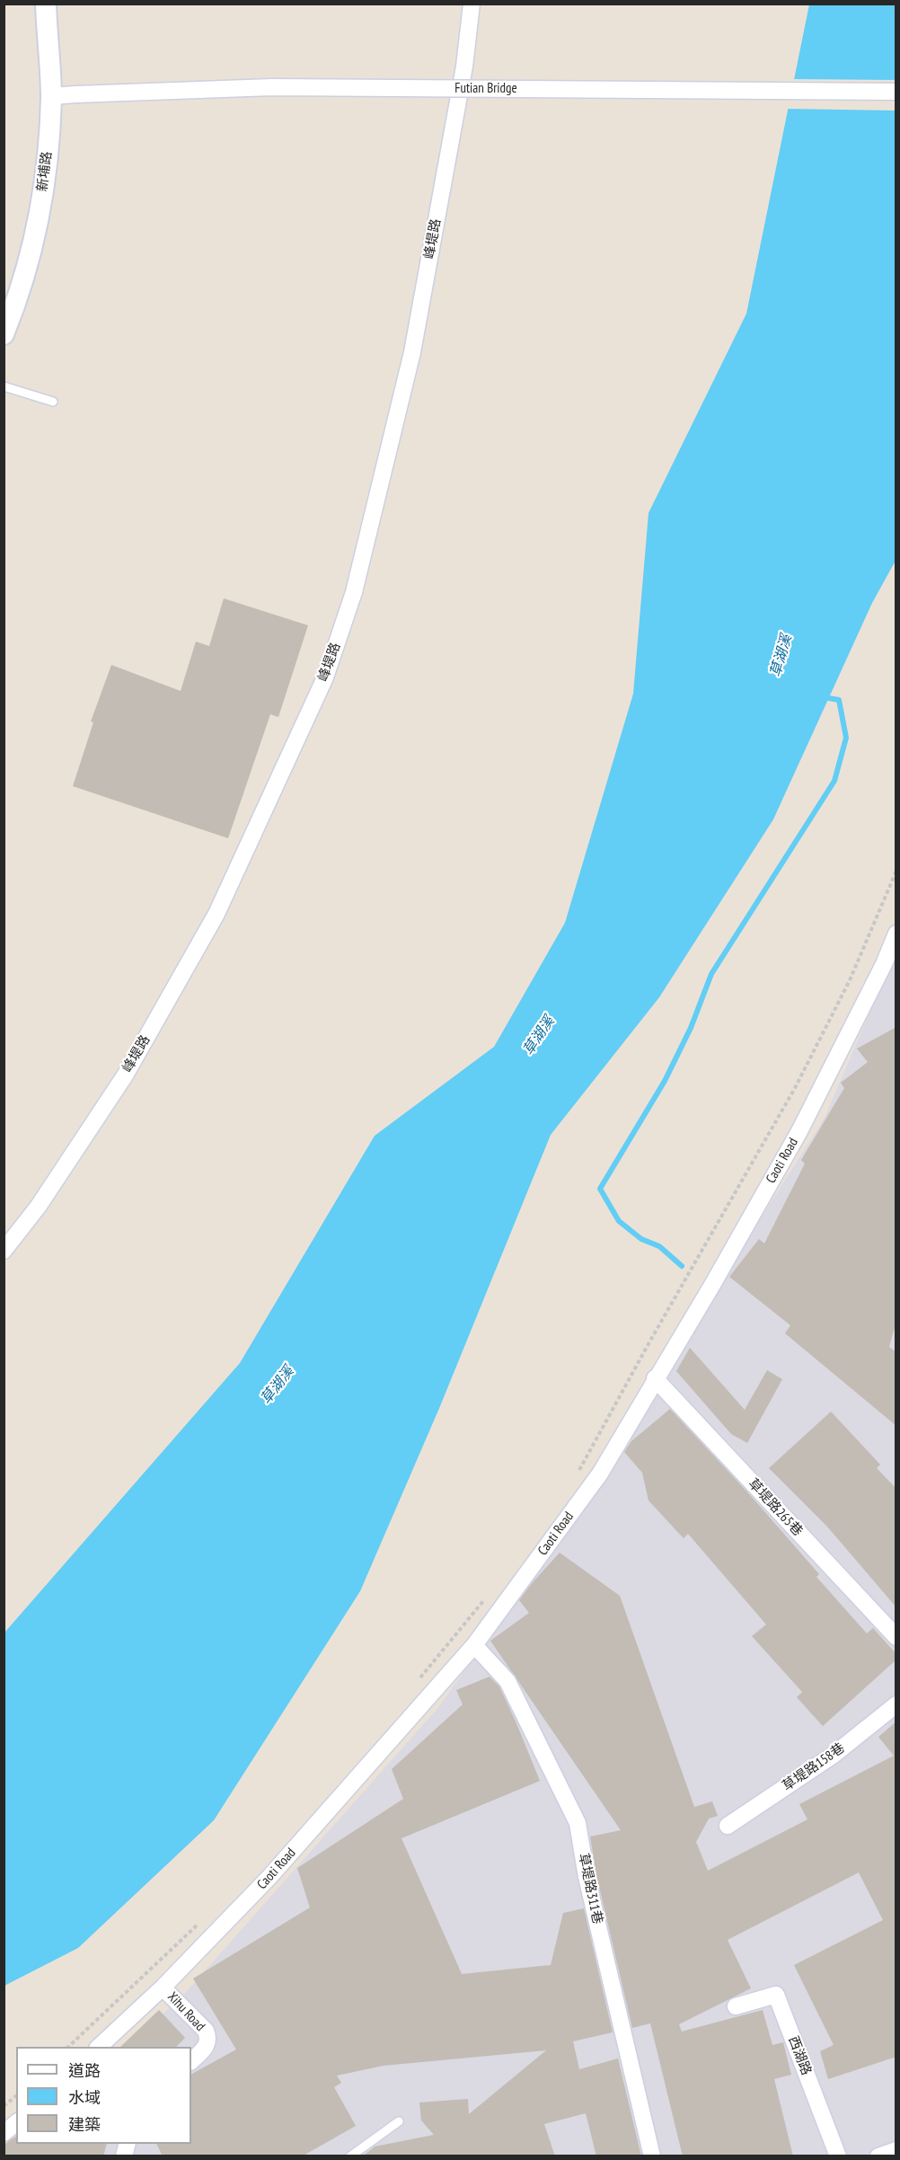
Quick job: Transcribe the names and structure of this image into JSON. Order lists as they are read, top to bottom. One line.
{"streets":{"street":["Futian Bridge","新埔路","峰堤路","Caoti Road","草堤路265巷","草堤路158巷","草堤路311巷","Xihu Road","西湖路"]},"crossings":[["Futian Bridge","新埔路"],["Caoti Road","草堤路265巷"],["Caoti Road","草堤路311巷"],["Caoti Road","Xihu Road"]],"water":["草湖溪"],"legend":["道路","水域","建築"]}
